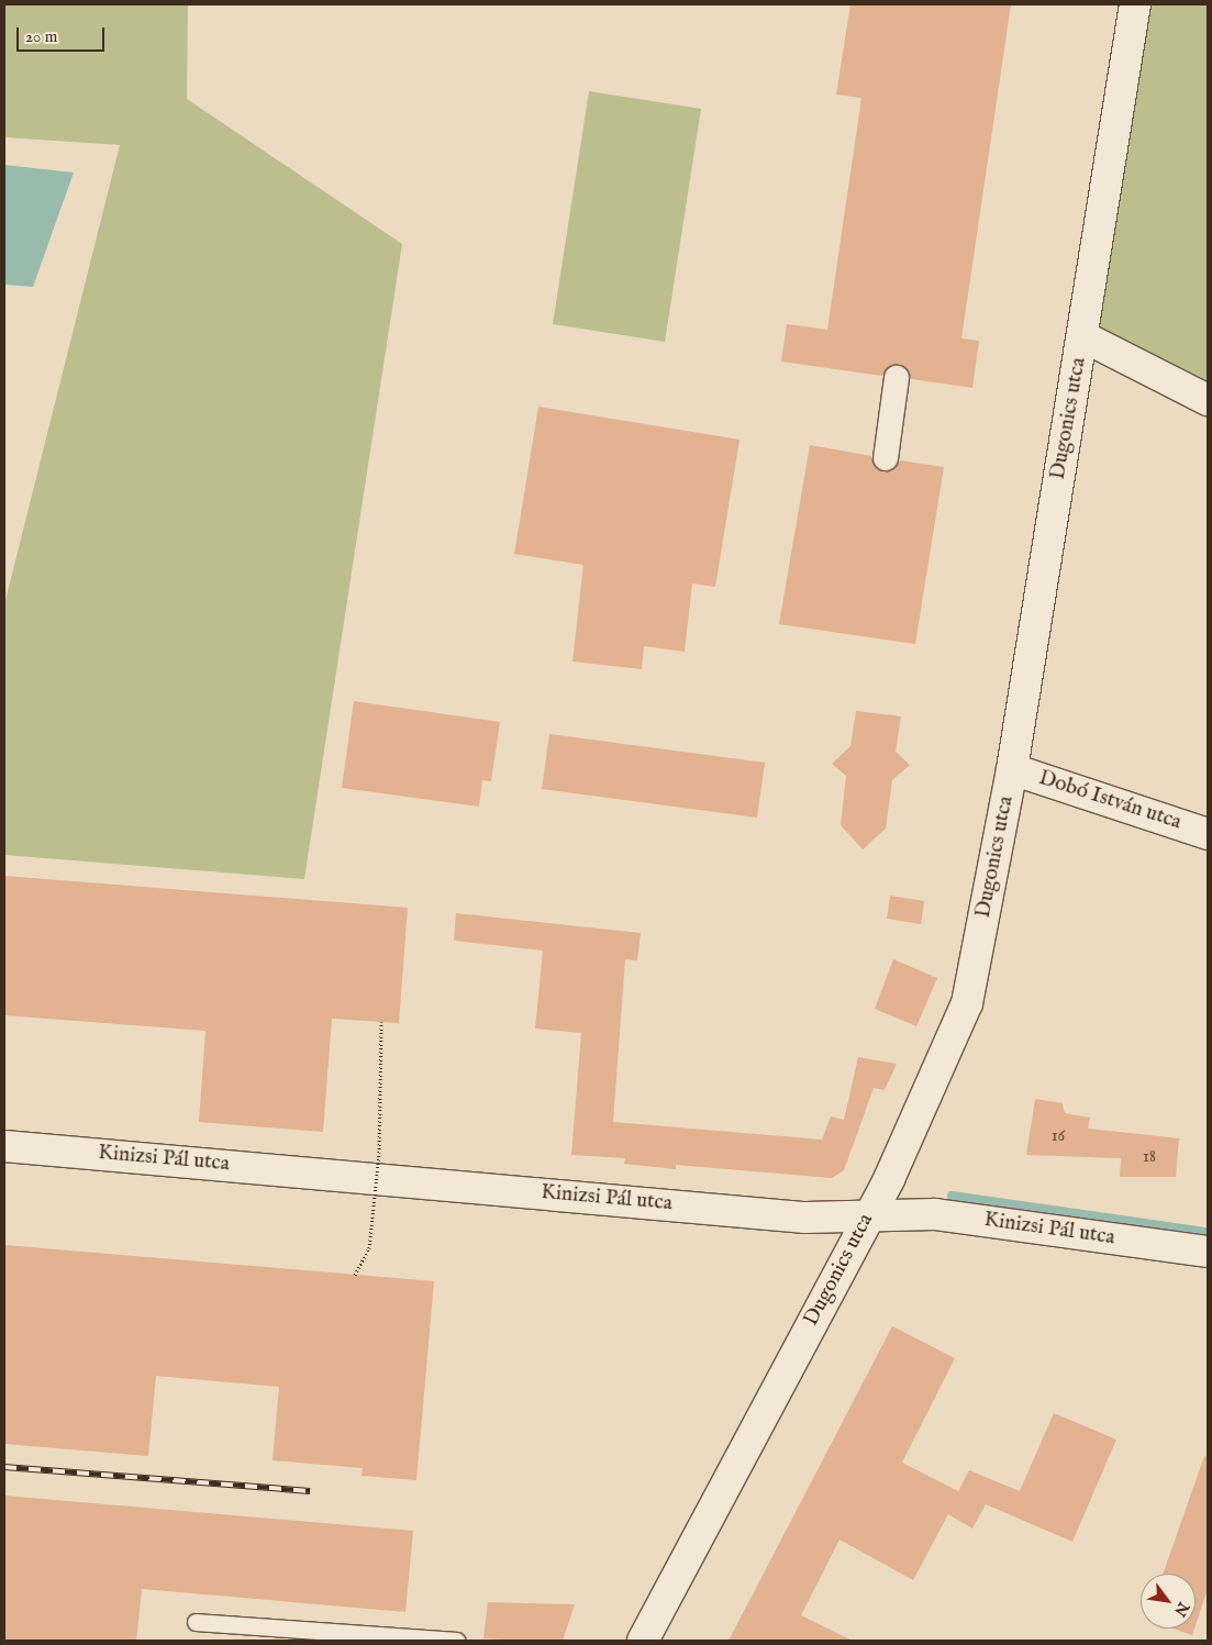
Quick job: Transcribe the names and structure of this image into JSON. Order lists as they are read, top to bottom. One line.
{"streets":{"street":["Dugonics utca","Dobó István utca","Kinizsi Pál utca"]},"crossings":[["Dugonics utca","Dobó István utca"],["Dugonics utca","Kinizsi Pál utca"]],"house_numbers":["16","18"],"scale_bar":"20 m","north":"bottom right"}
